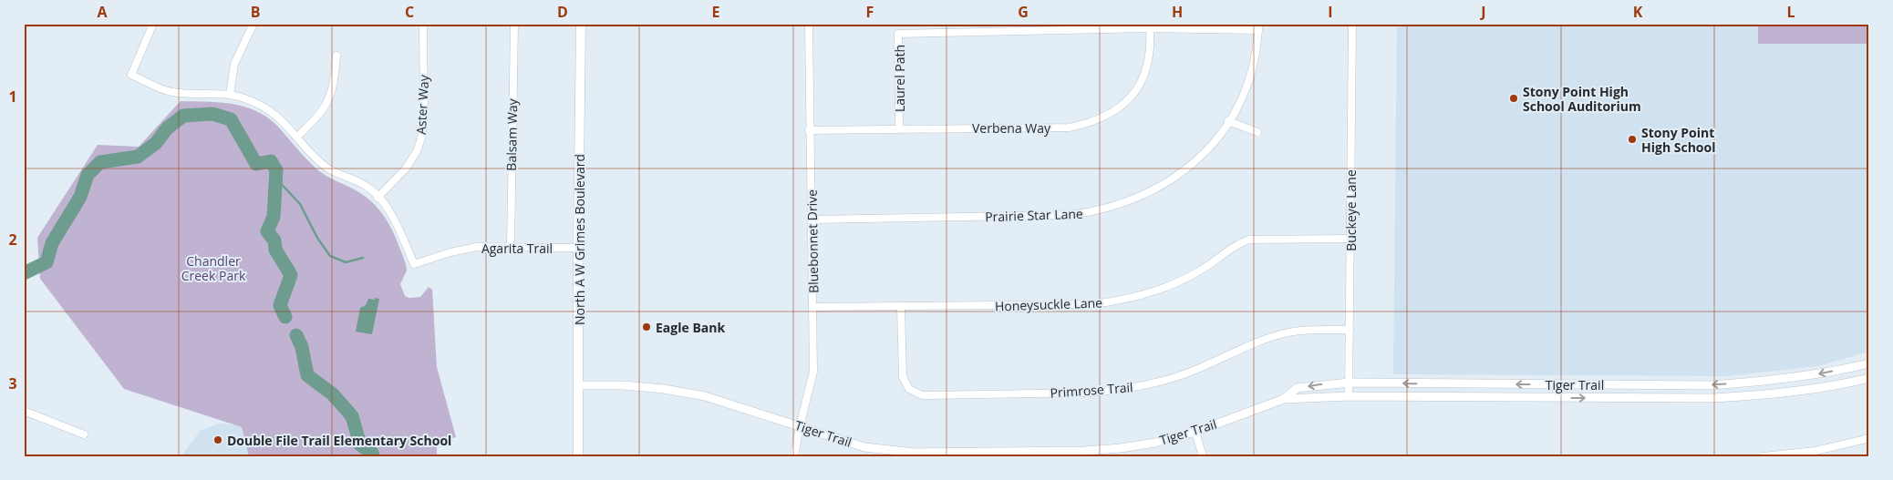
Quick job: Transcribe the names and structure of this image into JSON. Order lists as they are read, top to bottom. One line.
{"streets":{"main road":["North A W Grimes Boulevard"],"street":["Laurel Path","Aster Way","Verbena Way","Balsam Way","Buckeye Lane","Prairie Star Lane","Bluebonnet Drive","Agarita Trail","Honeysuckle Lane","Tiger Trail","Primrose Trail"]},"crossings":[["Laurel Path","Verbena Way"],["Laurel Path","Prairie Star Lane"],["Aster Way","Agarita Trail"],["Verbena Way","Bluebonnet Drive"],["Balsam Way","Agarita Trail"],["Buckeye Lane","Honeysuckle Lane"],["Buckeye Lane","Tiger Trail"],["Buckeye Lane","Primrose Trail"],["Prairie Star Lane","Bluebonnet Drive"],["North A W Grimes Boulevard","Agarita Trail"],["North A W Grimes Boulevard","Tiger Trail"],["Bluebonnet Drive","Honeysuckle Lane"],["Bluebonnet Drive","Tiger Trail"],["Honeysuckle Lane","Primrose Trail"]],"parks":["Chandler Creek Park"],"places":["Stony Point High School Auditorium","Stony Point High School","Eagle Bank","Double File Trail Elementary School"],"grid":{"columns":["A","B","C","D","E","F","G","H","I","J","K","L"],"rows":["1","2","3"]}}
